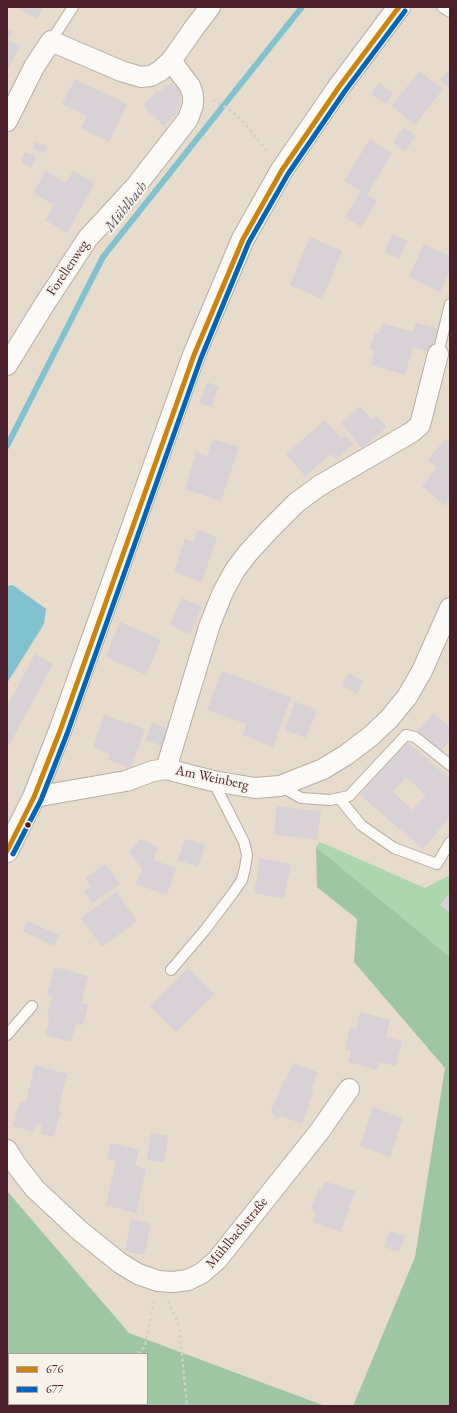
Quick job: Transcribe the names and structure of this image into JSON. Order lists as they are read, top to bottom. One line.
{"streets":{"street":["Forellenweg","Am Weinberg","Mühlbachstraße"]},"water":["Mühlbach"],"lines":["transit line 676","transit line 677"],"legend":["676","677"]}
